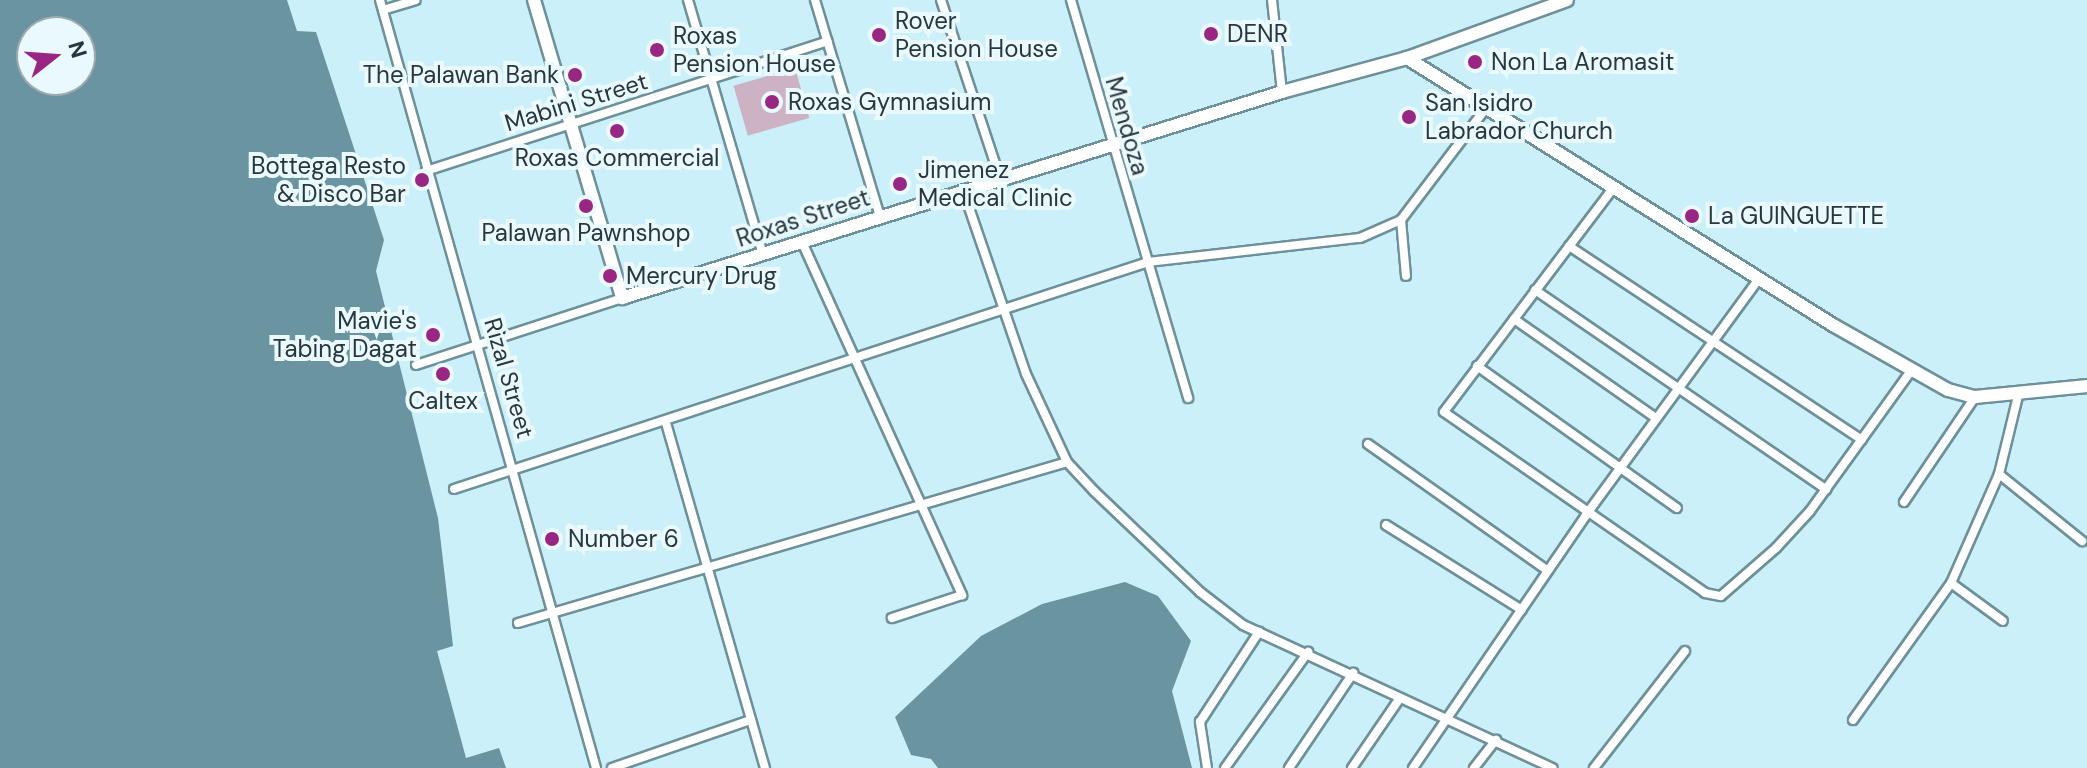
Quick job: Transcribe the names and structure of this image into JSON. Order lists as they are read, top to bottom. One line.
{"streets":{"main road":["Roxas Street"],"street":["Mabini Street","Mendoza","Rizal Street"]},"crossings":[["Mabini Street","Rizal Street"],["Mendoza","Roxas Street"]],"places":["DENR","Rover Pension House","Roxas Pension House","Non La Aromasit","The Palawan Bank","Roxas Gymnasium","San Isidro Labrador Church","Roxas Commercial","Bottega Resto & Disco Bar","Jimenez Medical Clinic","Palawan Pawnshop","La GUINGUETTE","Mercury Drug","Mavie's Tabing Dagat","Caltex","Number 6"],"north":"right"}
